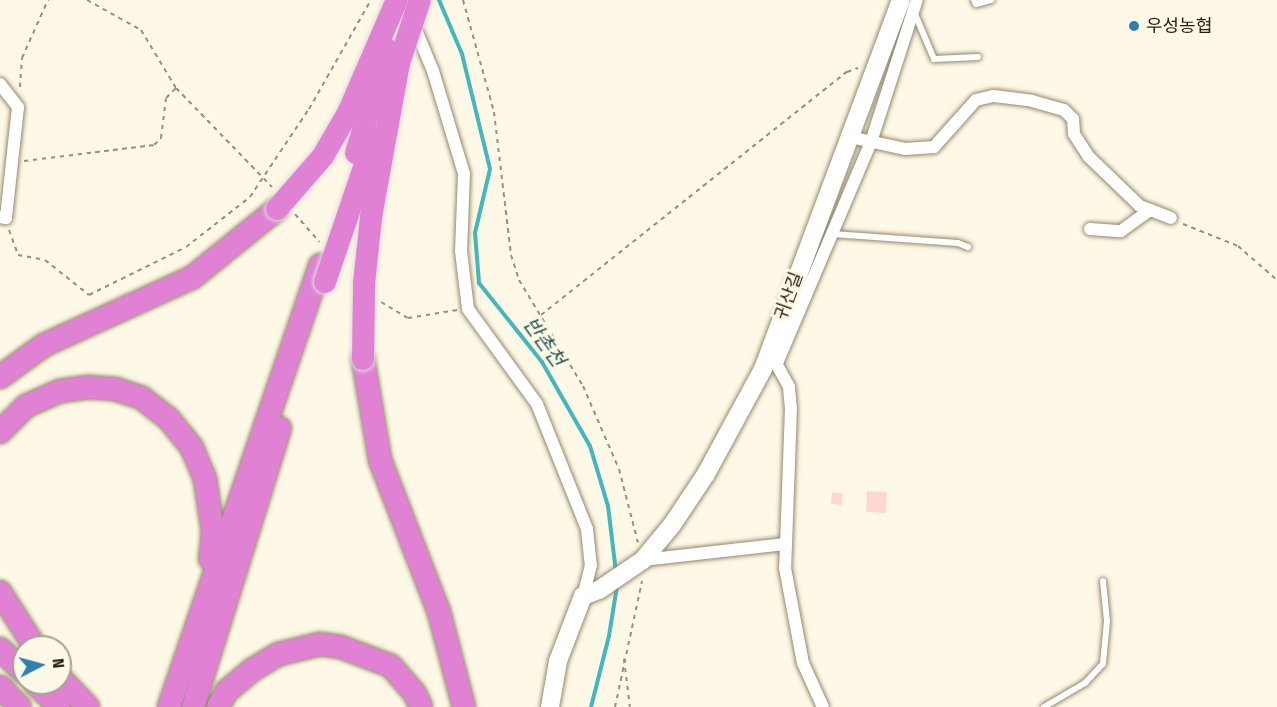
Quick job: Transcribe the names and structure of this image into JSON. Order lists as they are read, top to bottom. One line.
{"streets":{"street":["귀산길"]},"water":["반촌천"],"places":["우성농협"],"north":"right"}
